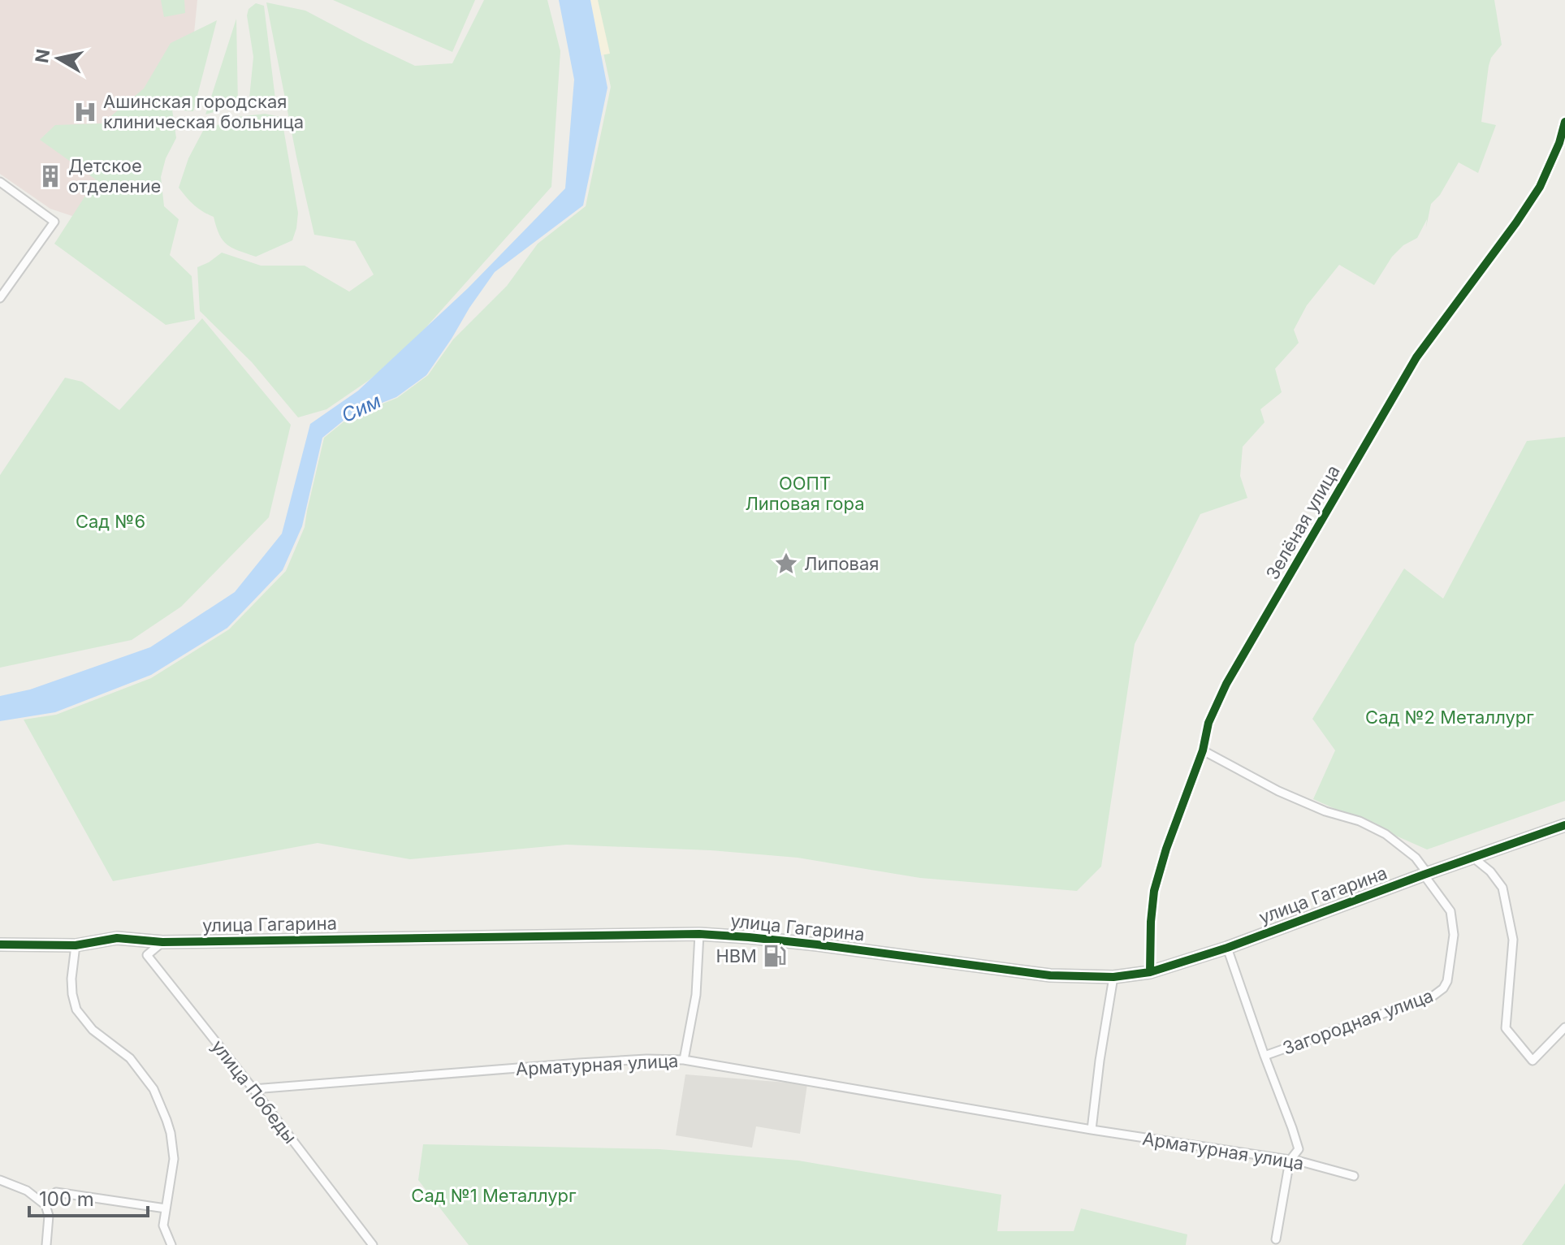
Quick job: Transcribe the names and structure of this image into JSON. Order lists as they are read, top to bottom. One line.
{"streets":{"street":["Зелёная улица","улица Гагарина","Загородная улица","Арматурная улица","улица Победы"]},"crossings":[["Зелёная улица","улица Гагарина"],["улица Гагарина","Загородная улица"],["улица Гагарина","улица Победы"],["Загородная улица","Арматурная улица"],["Арматурная улица","улица Победы"]],"water":["Сим"],"parks":["ООПТ Липовая гора","Сад №6","Сад №2 Металлург","Сад №1 Металлург"],"places":{"hospital":["Ашинская городская клиническая больница"],"building":["Детское отделение"],"place":["Липовая"],"fuel station":["НВМ"]},"scale_bar":"100 m","north":"left"}
